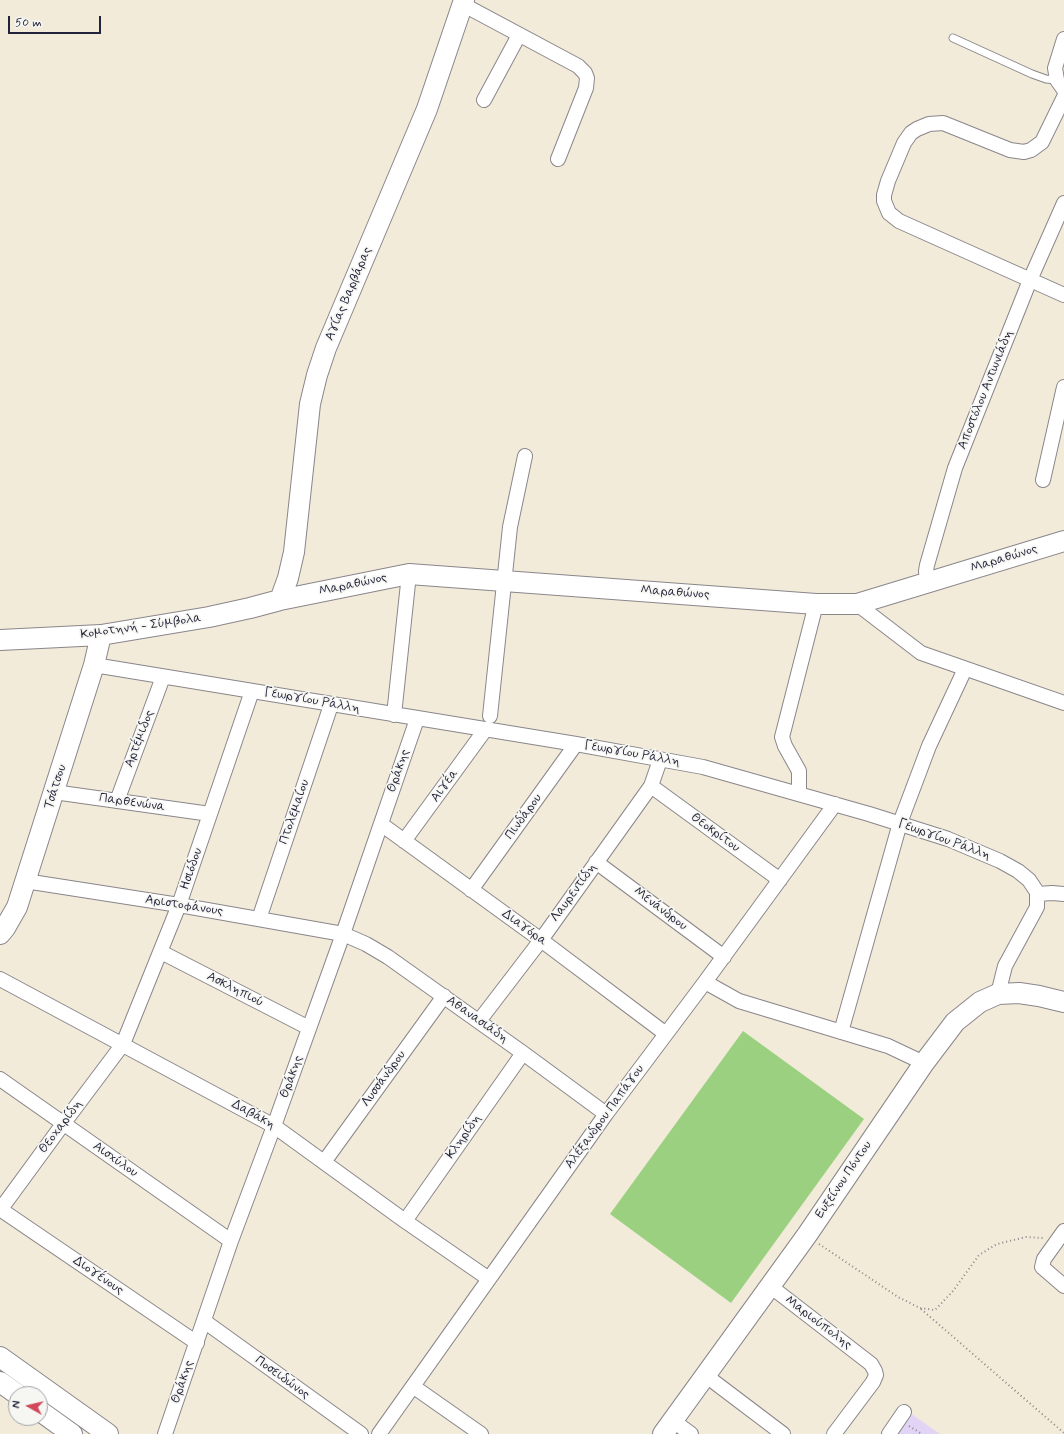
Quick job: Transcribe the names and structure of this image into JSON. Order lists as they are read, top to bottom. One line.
{"streets":{"street":["Αγίας Βαρβάρας","Αποστόλου Αντωνιάδη","Μαραθώνος","Κομοτηνή - Σύμβολα","Γεωργίου Ράλλη","Αρτέμιδος","Θράκης","Αιγέα","Τσάτσου","Παρθενώνα","Πτολεμαίου","Πινδάρου","Θεοκρίτου","Ησιόδου","Λαυρεντίδη","Αριστοφάνους","Μενάνδρου","Διαγόρα","Ασκληπιού","Αθανασιάδη","Λυσσάνδρου","Δαβάκη","Αλέξανδρου Παπάγου","Θεοχαρίδη","Κληρίδη","Αισχύλου","Ευξείνου Πόντου","Διογένους","Μαριούπολης","Ποσειδώνος"]},"crossings":[["Αγίας Βαρβάρας","Μαραθώνος"],["Αγίας Βαρβάρας","Κομοτηνή - Σύμβολα"],["Αποστόλου Αντωνιάδη","Μαραθώνος"],["Μαραθώνος","Κομοτηνή - Σύμβολα"],["Κομοτηνή - Σύμβολα","Τσάτσου"],["Γεωργίου Ράλλη","Αρτέμιδος"],["Γεωργίου Ράλλη","Θράκης"],["Γεωργίου Ράλλη","Αιγέα"],["Γεωργίου Ράλλη","Τσάτσου"],["Γεωργίου Ράλλη","Πτολεμαίου"],["Γεωργίου Ράλλη","Πινδάρου"],["Γεωργίου Ράλλη","Ησιόδου"],["Γεωργίου Ράλλη","Λαυρεντίδη"],["Γεωργίου Ράλλη","Αλέξανδρου Παπάγου"],["Αρτέμιδος","Παρθενώνα"],["Θράκης","Αριστοφάνους"],["Θράκης","Διαγόρα"],["Θράκης","Ασκληπιού"],["Θράκης","Αθανασιάδη"],["Θράκης","Δαβάκη"],["Θράκης","Αισχύλου"],["Θράκης","Διογένους"],["Θράκης","Ποσειδώνος"],["Αιγέα","Διαγόρα"],["Τσάτσου","Παρθενώνα"],["Τσάτσου","Αριστοφάνους"],["Παρθενώνα","Ησιόδου"],["Πτολεμαίου","Αριστοφάνους"],["Πινδάρου","Διαγόρα"],["Θεοκρίτου","Λαυρεντίδη"],["Θεοκρίτου","Αλέξανδρου Παπάγου"],["Ησιόδου","Αριστοφάνους"],["Ησιόδου","Ασκληπιού"],["Ησιόδου","Δαβάκη"],["Ησιόδου","Θεοχαρίδη"],["Λαυρεντίδη","Μενάνδρου"],["Λαυρεντίδη","Διαγόρα"],["Λαυρεντίδη","Αθανασιάδη"],["Αριστοφάνους","Αθανασιάδη"],["Μενάνδρου","Αλέξανδρου Παπάγου"],["Διαγόρα","Αλέξανδρου Παπάγου"],["Αθανασιάδη","Λυσσάνδρου"],["Αθανασιάδη","Αλέξανδρου Παπάγου"],["Αθανασιάδη","Κληρίδη"],["Λυσσάνδρου","Δαβάκη"],["Δαβάκη","Αλέξανδρου Παπάγου"],["Δαβάκη","Θεοχαρίδη"],["Δαβάκη","Κληρίδη"],["Θεοχαρίδη","Αισχύλου"],["Θεοχαρίδη","Διογένους"],["Ευξείνου Πόντου","Μαριούπολης"]],"scale_bar":"50 m","north":"left"}
